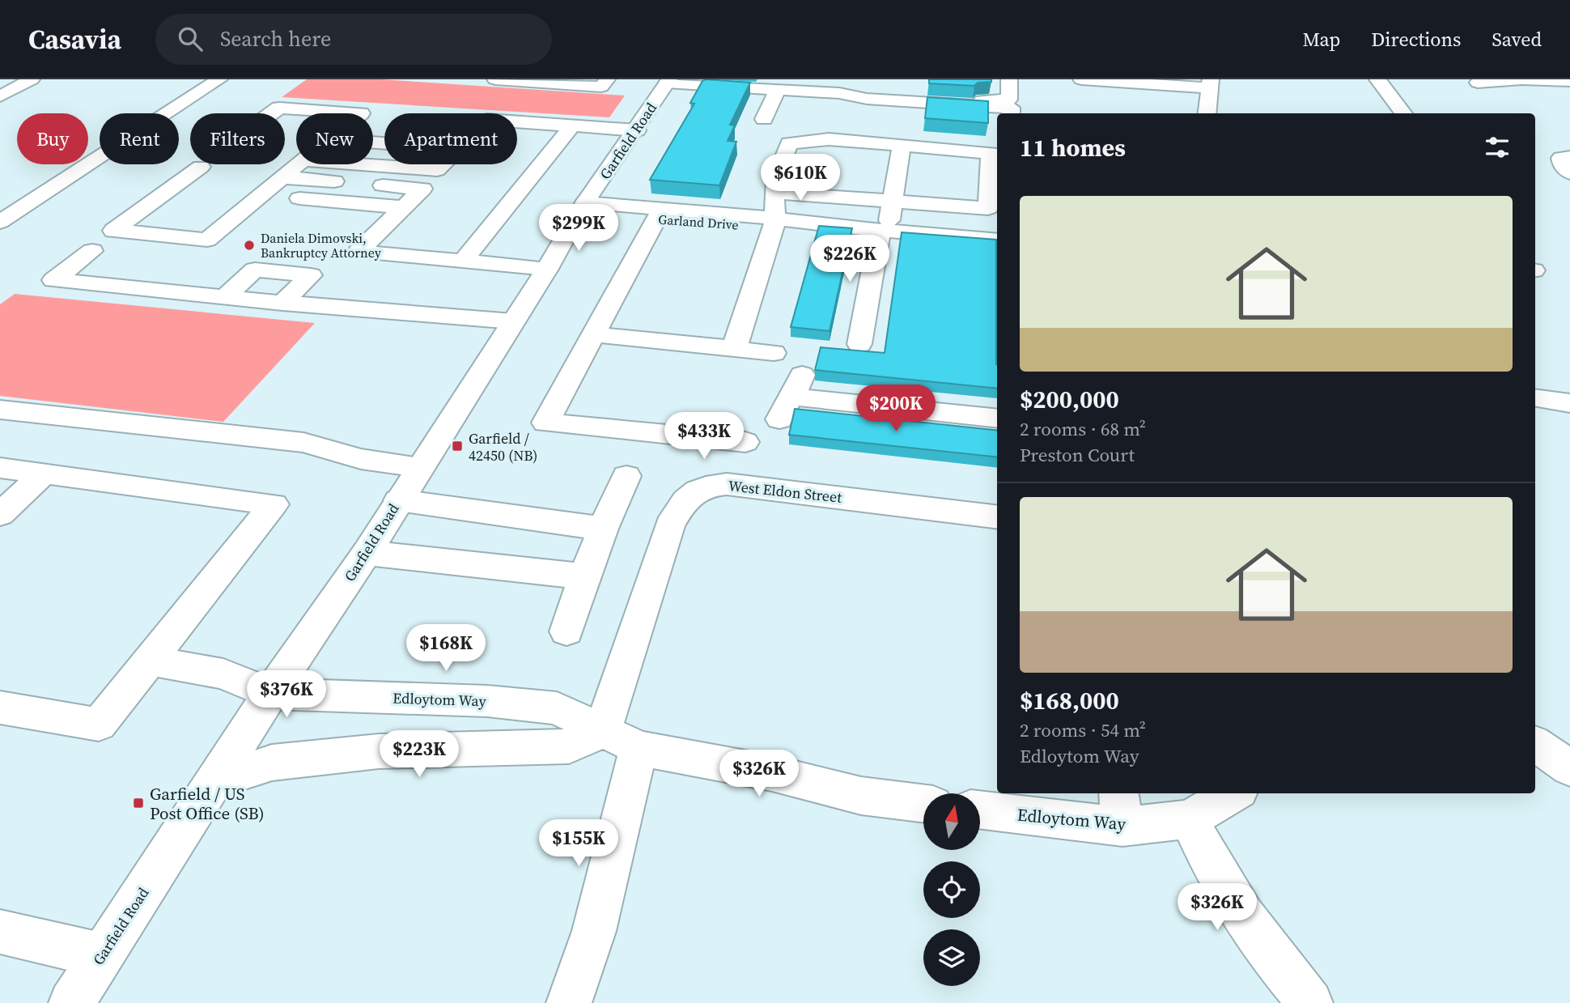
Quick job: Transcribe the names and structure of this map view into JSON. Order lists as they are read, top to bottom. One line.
{"streets":{"street":["Garfield Road","Garland Drive","West Eldon Street","Edloytom Way"]},"crossings":[["Garfield Road","Garland Drive"],["Garfield Road","Edloytom Way"],["West Eldon Street","Edloytom Way"]],"places":{"other":["Daniela Dimovski, Bankruptcy Attorney"],"transit":["Garfield / 42450 (NB)","Garfield / US Post Office (SB)"]},"north":"top","page":{"header":"Casavia","search":"Search here","nav":["Map","Directions","Saved"],"chip":["Buy","Rent","Filters","New","Apartment"],"heading":"11 homes","price":["$610K","$299K","$226K","$200K","$433K","$168K","$376K","$223K","$326K","$155K","$326K"],"list":[{"name":"$200,000","note":"2 rooms · 68 m² · Preston Court"},{"name":"$168,000","note":"2 rooms · 54 m² · Edloytom Way"}]}}
